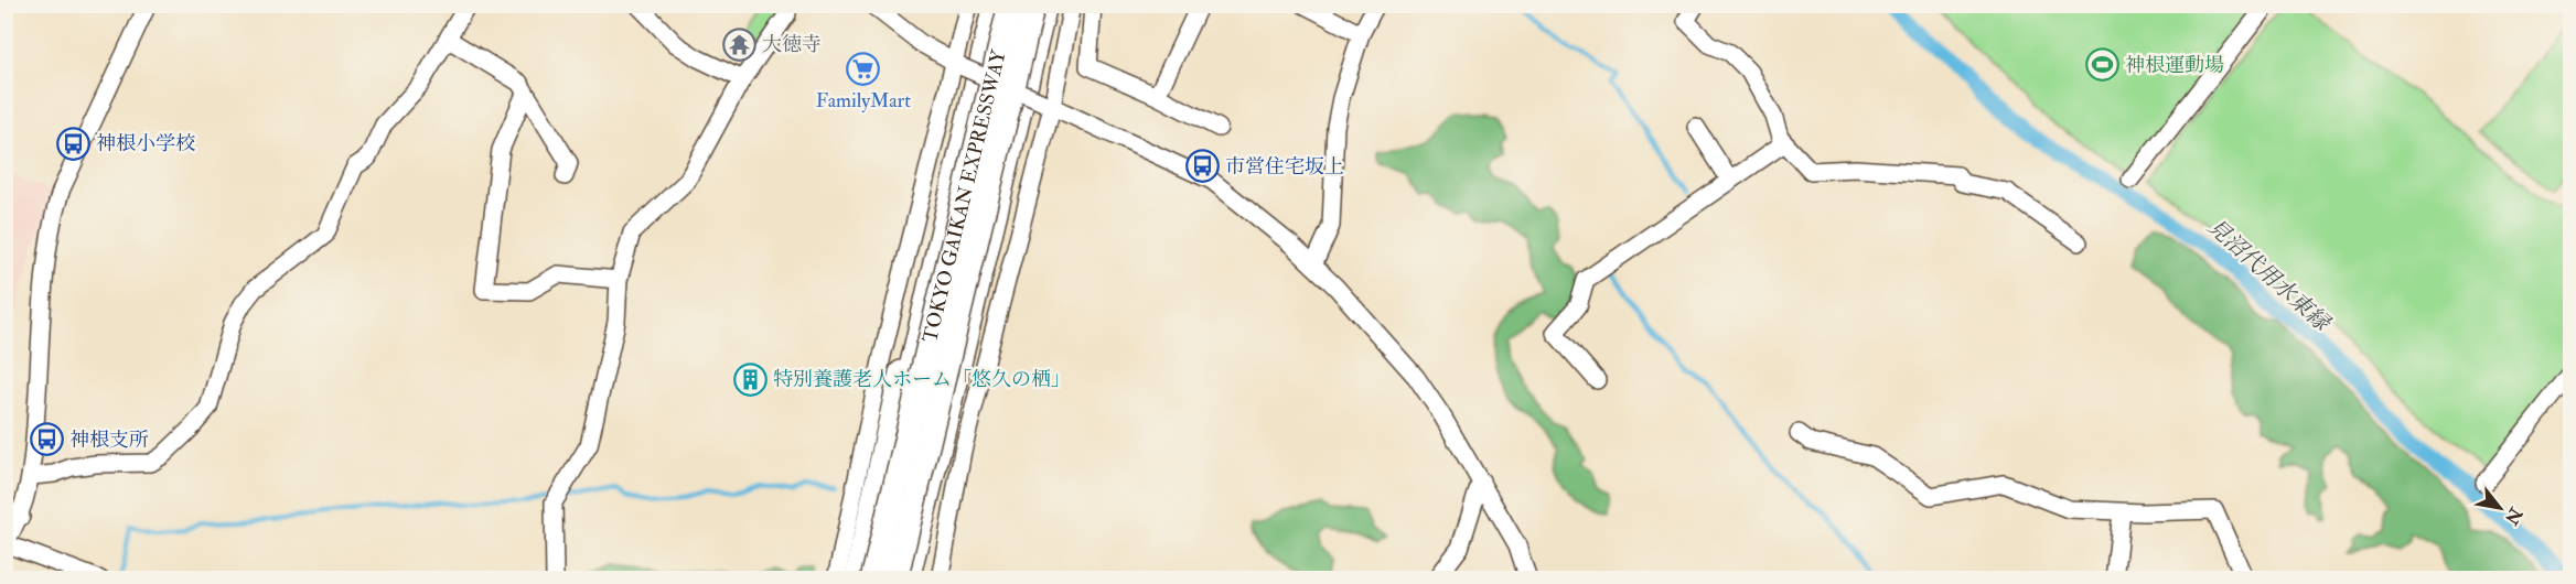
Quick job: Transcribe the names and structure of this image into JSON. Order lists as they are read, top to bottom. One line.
{"streets":{"highway":["TOKYO GAIKAN EXPRESSWAY"]},"water":["見沼代用水東縁"],"places":{"temple":["大徳寺"],"sports":["神根運動場"],"supermarket":["FamilyMart"],"bus stop":["神根小学校","市営住宅坂上","神根支所"],"building":["特別養護老人ホーム「悠久の栖」"]},"north":"bottom right"}
